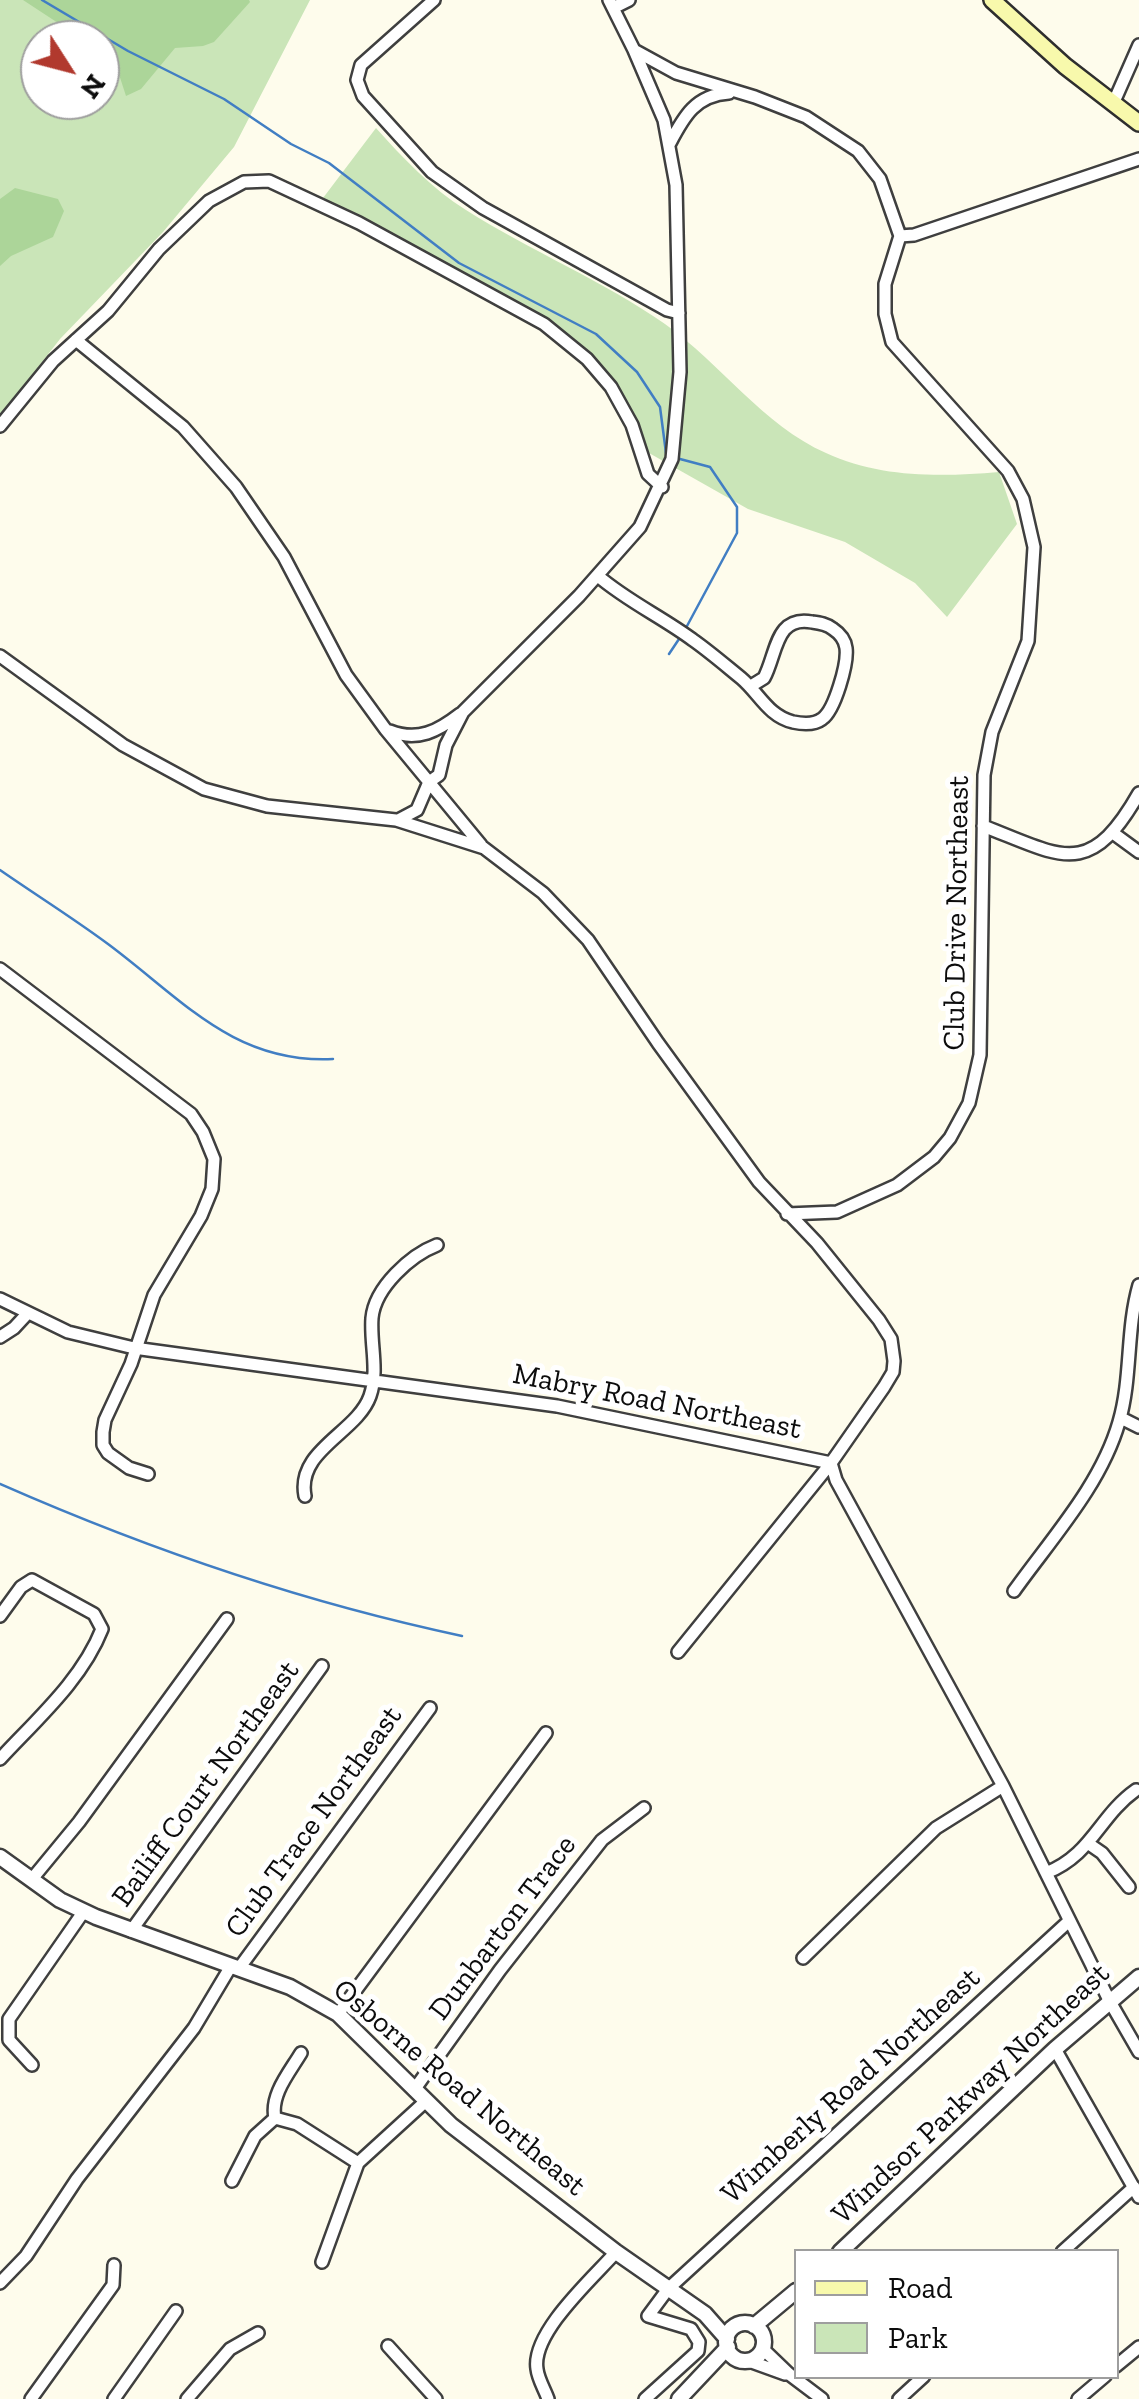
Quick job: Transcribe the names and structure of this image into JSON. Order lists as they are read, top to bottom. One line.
{"streets":{"street":["Club Drive Northeast","Mabry Road Northeast","Bailiff Court Northeast","Club Trace Northeast","Dunbarton Trace","Wimberly Road Northeast","Osborne Road Northeast","Windsor Parkway Northeast"]},"crossings":[["Mabry Road Northeast","Wimberly Road Northeast"],["Mabry Road Northeast","Windsor Parkway Northeast"],["Bailiff Court Northeast","Osborne Road Northeast"],["Club Trace Northeast","Osborne Road Northeast"],["Dunbarton Trace","Osborne Road Northeast"],["Wimberly Road Northeast","Osborne Road Northeast"]],"legend":["Road","Park"],"north":"bottom right"}
